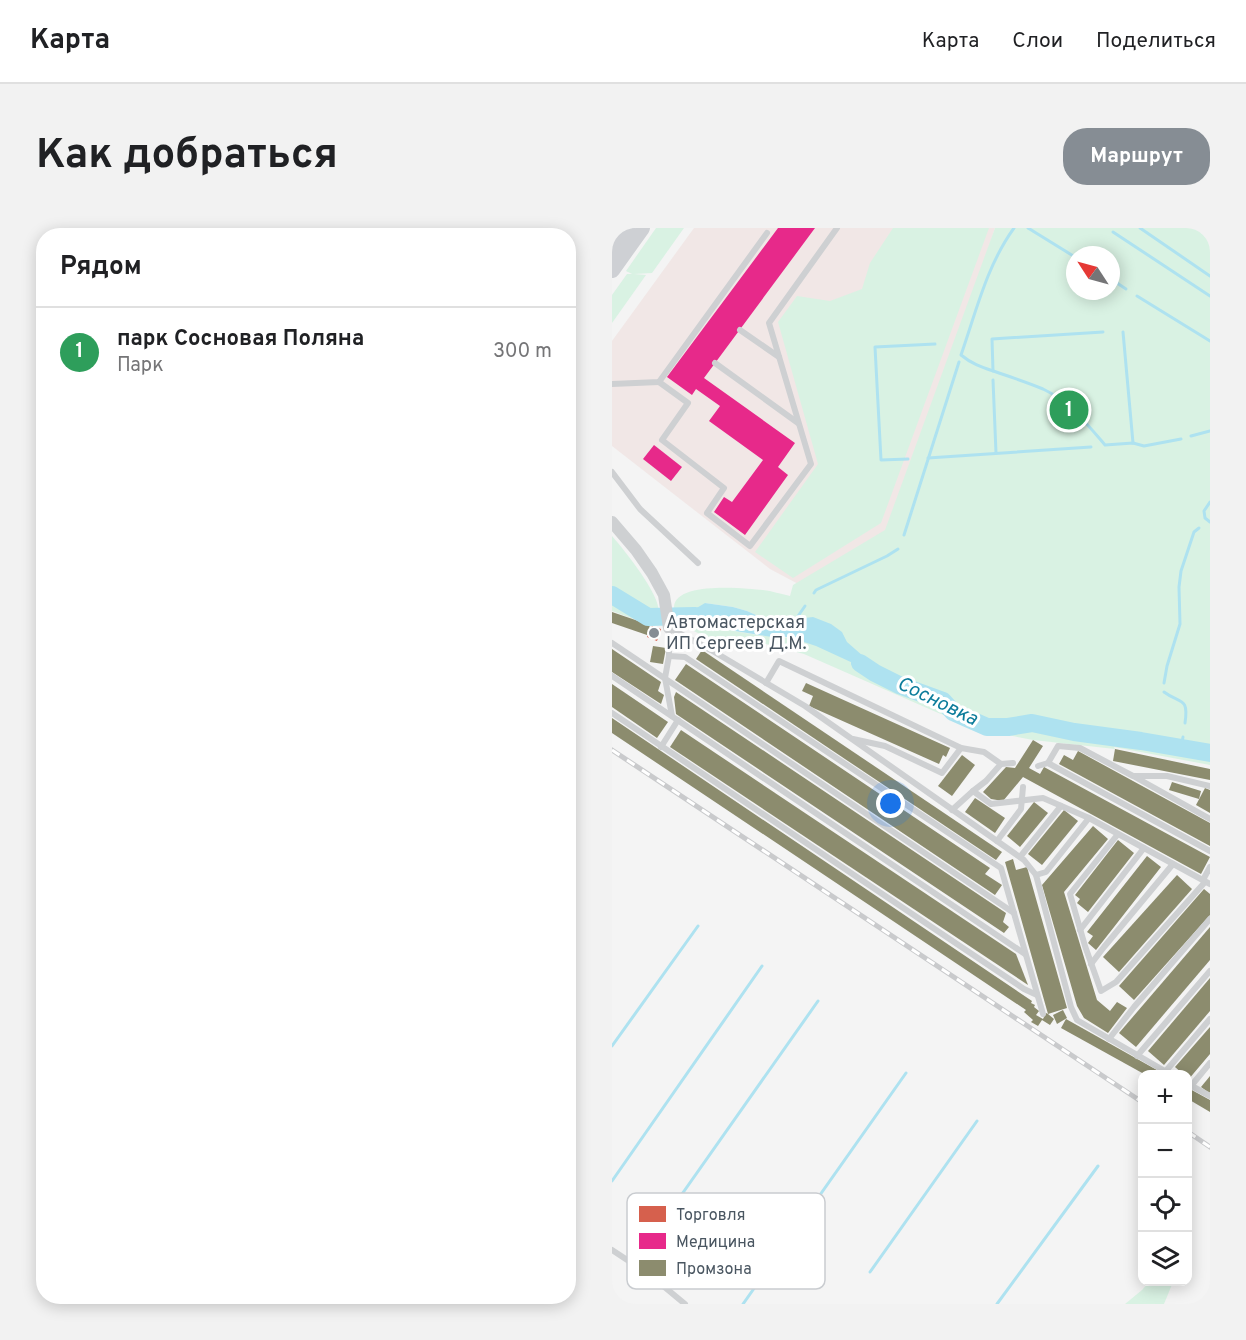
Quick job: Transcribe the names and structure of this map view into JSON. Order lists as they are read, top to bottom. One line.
{"water":["Сосновка"],"places":["Автомастерская ИП Сергеев Д.М."],"legend":["Торговля","Медицина","Промзона"],"north":"top left","page":{"header":"Карта","nav":["Карта","Слои","Поделиться"],"buttons":"Маршрут","title":"Как добраться","heading":"Рядом","list":[{"mark":"1","name":"парк Сосновая Поляна","note":"Парк","value":"300 m"}],"pins":"1","map_buttons":["+","−"]}}
